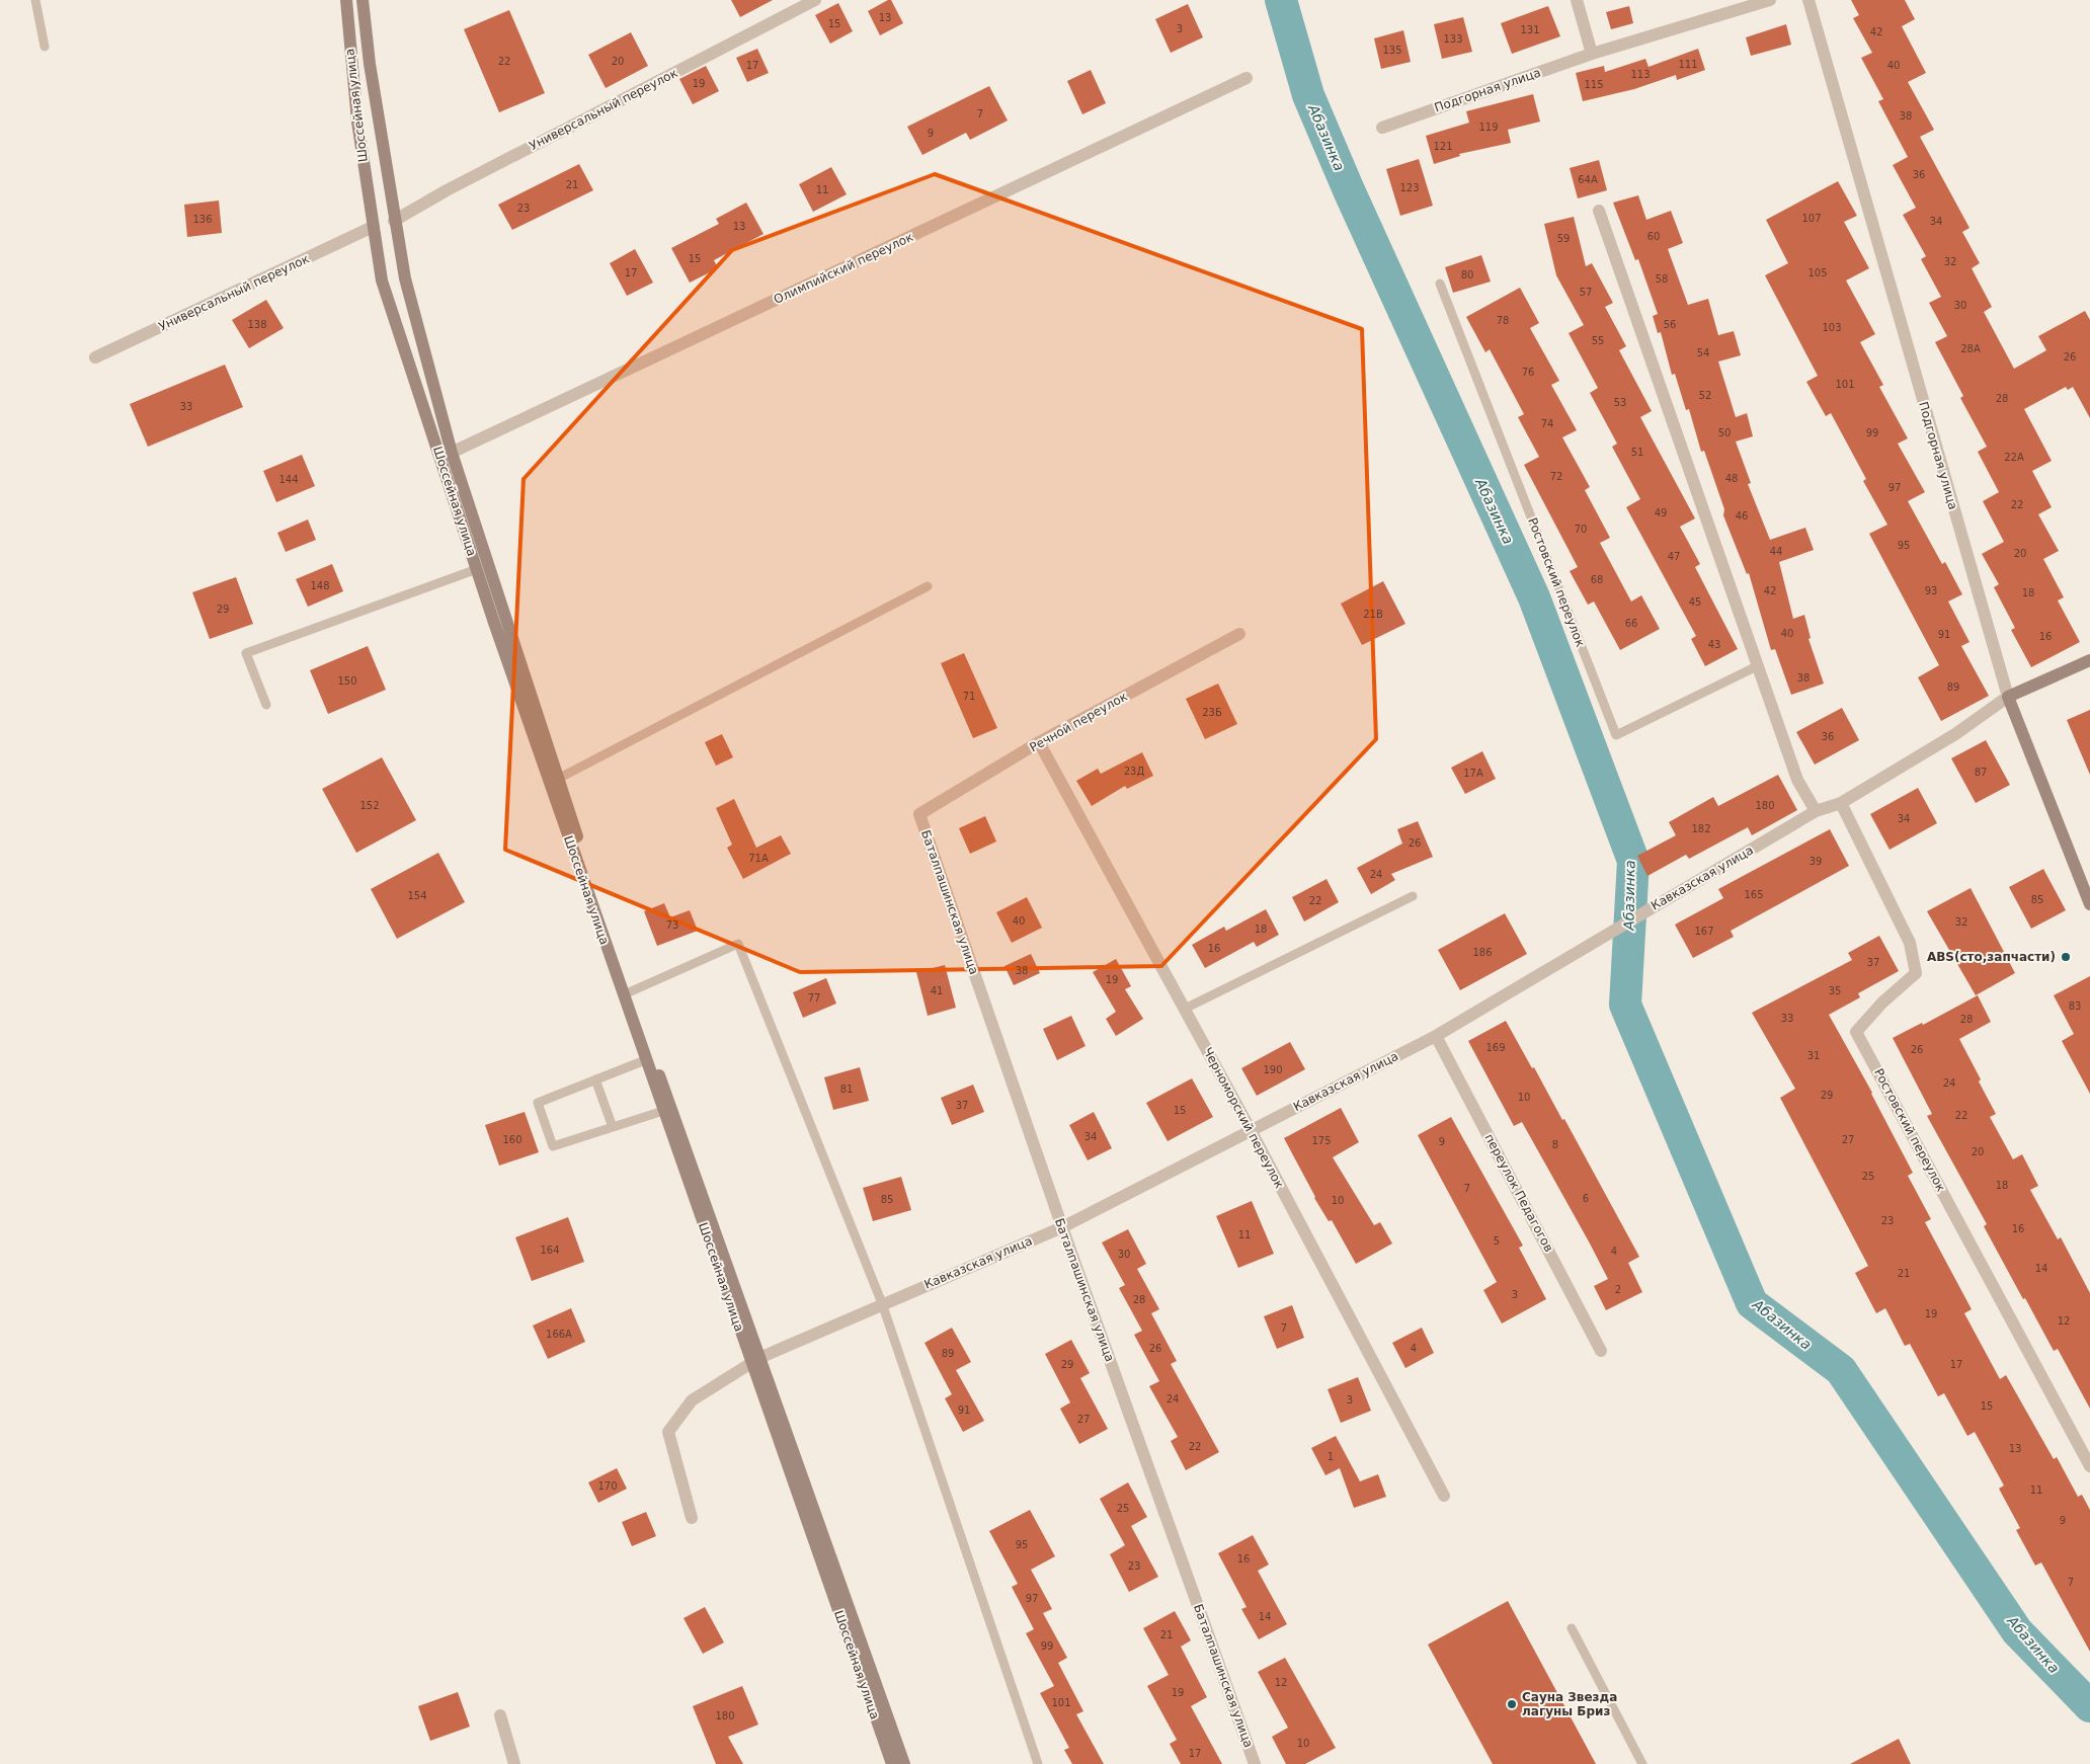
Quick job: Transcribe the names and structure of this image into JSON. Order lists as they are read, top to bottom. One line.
{"streets":{"main road":["Подгорная улица","Шоссейная улица","Кавказская улица"],"street":["Универсальный переулок","Олимпийский переулок","Ростовский переулок","Речной переулок","Баталпашинская улица","Черноморский переулок","переулок Педагогов"]},"crossings":[["Подгорная улица","Кавказская улица"],["Шоссейная улица","Универсальный переулок"],["Шоссейная улица","Олимпийский переулок"],["Шоссейная улица","Кавказская улица"],["Ростовский переулок","Кавказская улица"],["Речной переулок","Баталпашинская улица"],["Речной переулок","Черноморский переулок"],["Кавказская улица","Баталпашинская улица"],["Кавказская улица","Черноморский переулок"],["Кавказская улица","переулок Педагогов"]],"water":["Абазинка"],"places":["ABS(сто,запчасти)","Сауна Звезда лагуны Бриз"],"house_numbers":["13","15","3","131","42","133","135","22","20","111","17","40","113","19","115","7","38","119","9","121","36","64А","21","123","11","23","107","136","34","13","60","59","15","32","17","105","80","58","57","30","78","138","56","103","55","28А","54","26","76","101","52","28","53","33","74","50","99","51","22А","72","48","144","97","22","49","46","70","95","44","20","47","68","148","42","93","18","45","29","21В","66","40","91","16","43","38","150","89","71","23Б","36","23Д","87","17А","152","180","34","182","26","71А","39","24","165","154","85","22","40","32","73","18","167","16","186","37","38","19","41","35","77","83","33","28","169","26","31","190","24","81","29","10","37","15","22","34","160","27","175","9","8","20","25","18","7","6","85","10","23","16","11","5","164","4","30","14","21","2","3","28","19","12","7","166А","26","4","89","29","17","24","3","15","91","27","22","13","1","170","11","25","9","95","16","23","7","97","14","21","99","12","19","101","180","10","17"]}
